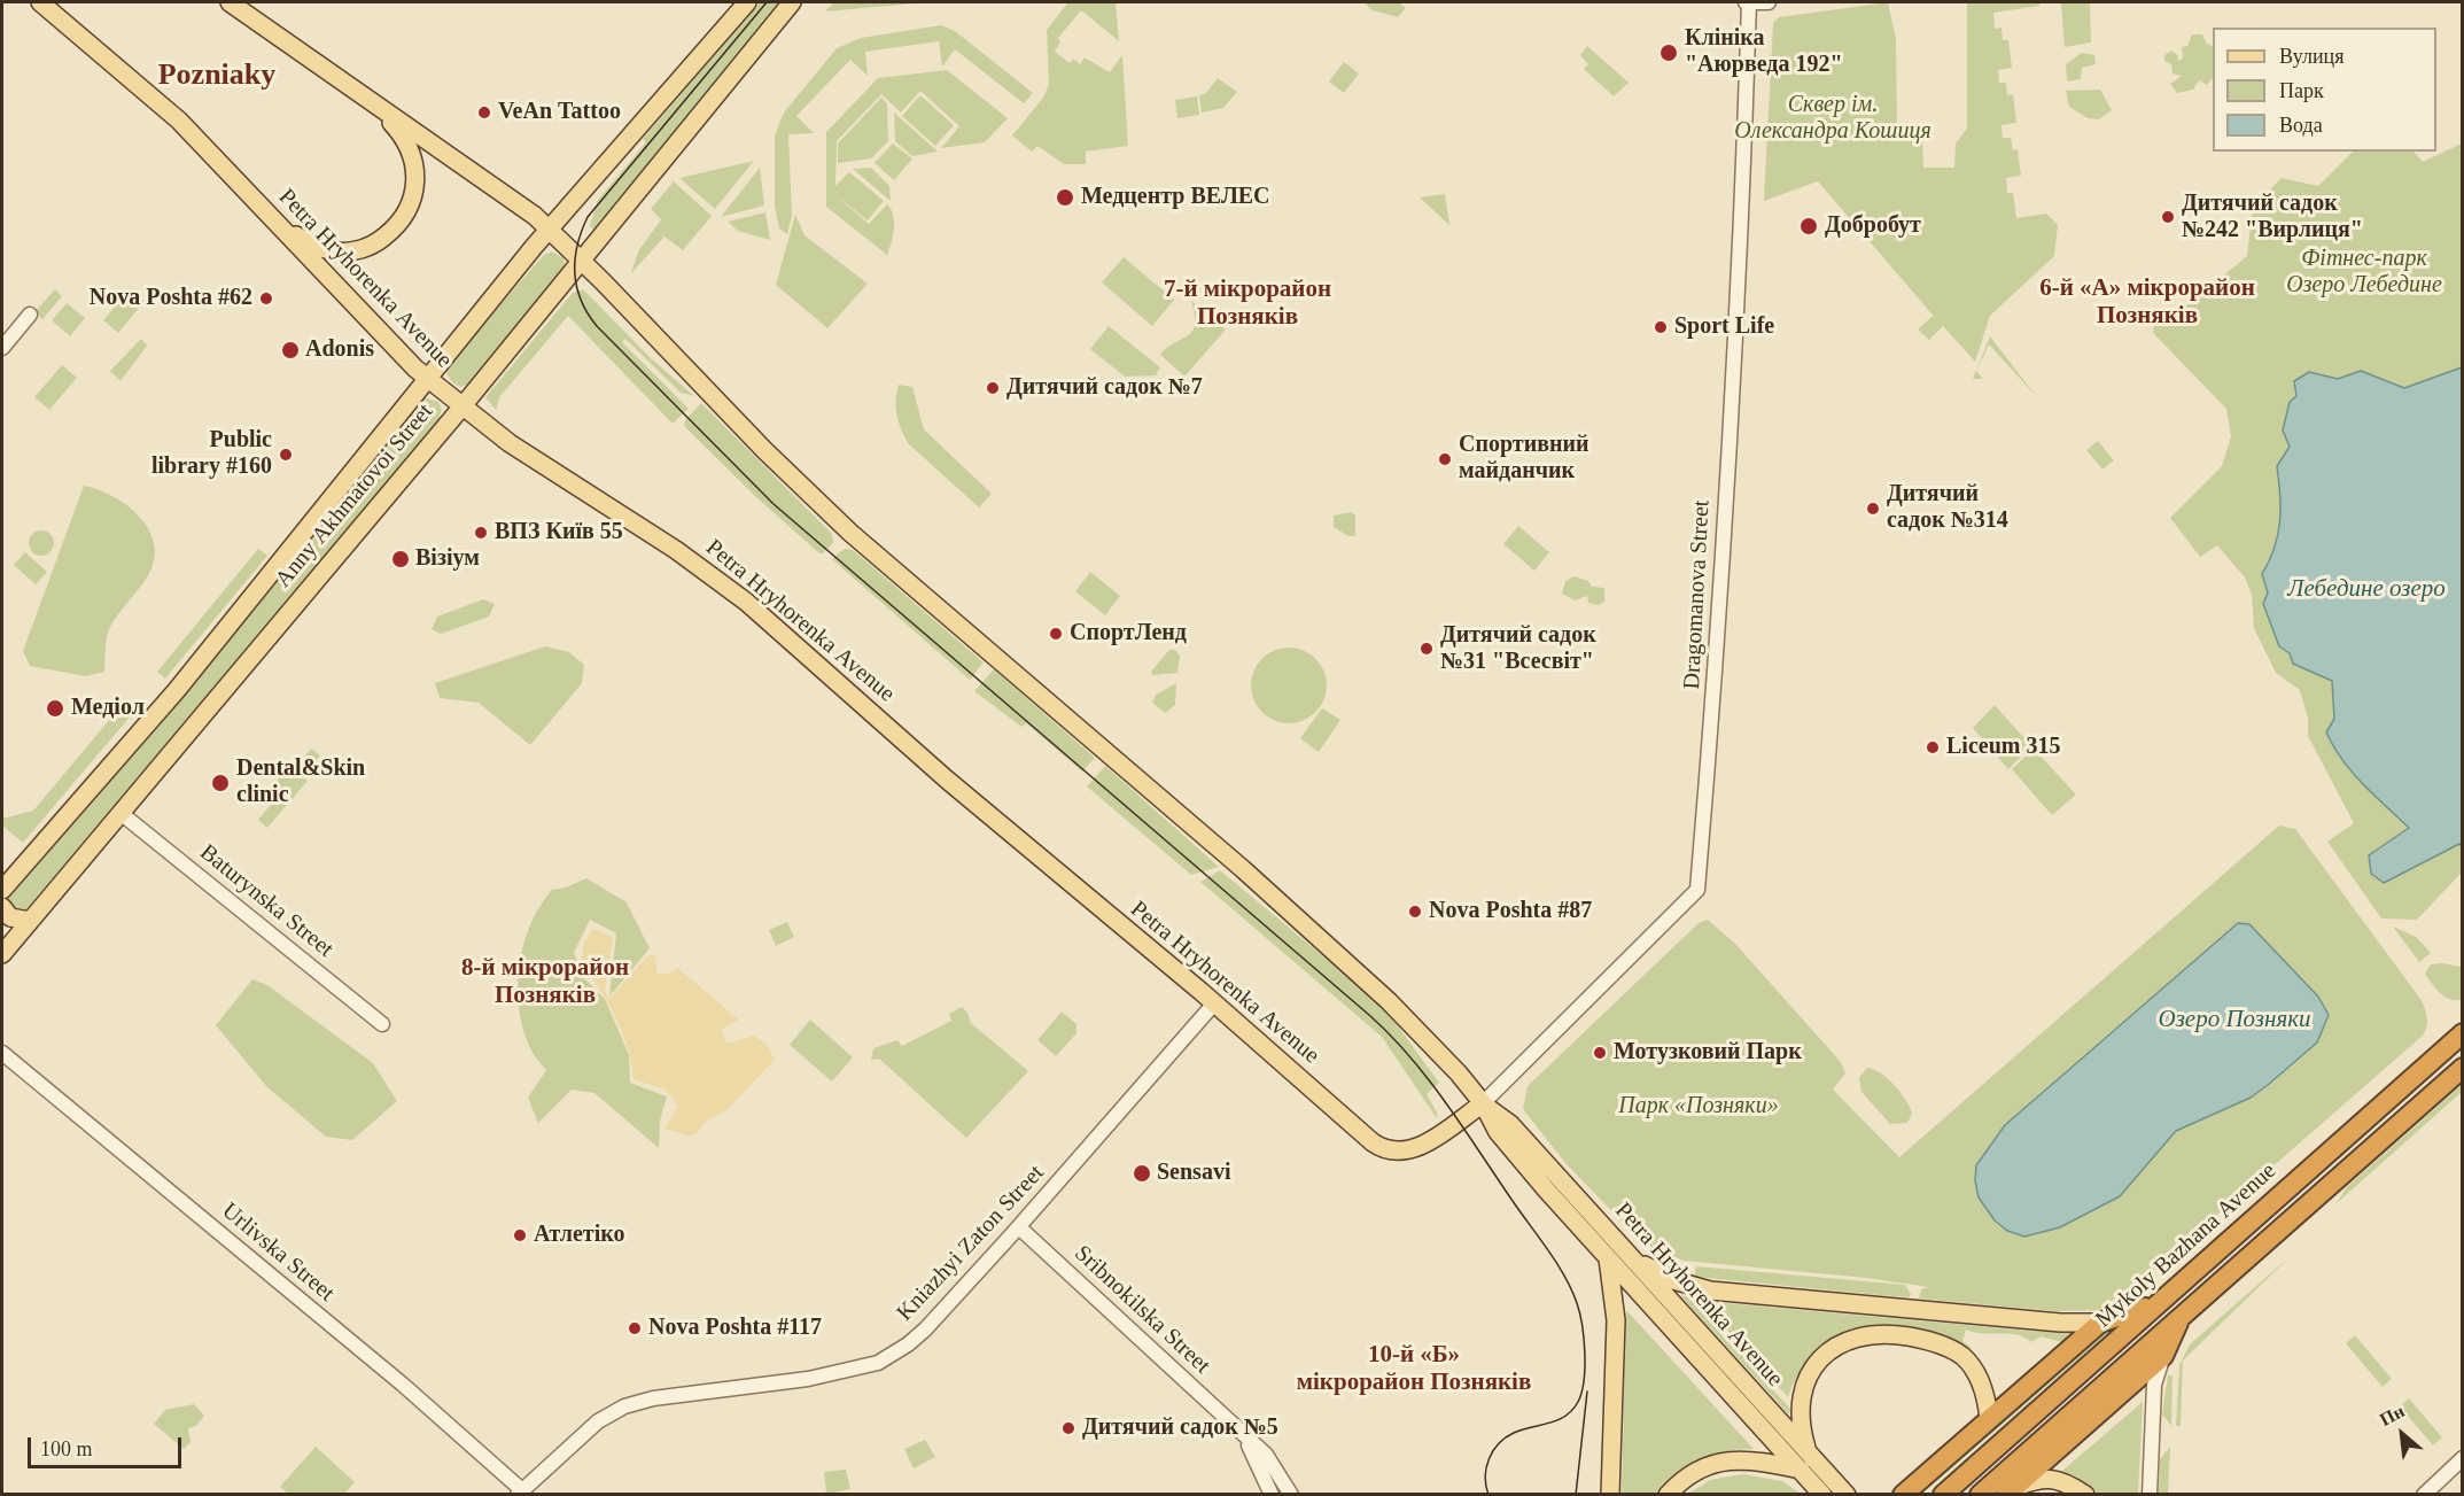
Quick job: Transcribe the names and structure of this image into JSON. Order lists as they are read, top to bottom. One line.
{"streets":{"highway":["Mykoly Bazhana Avenue"],"main road":["Petra Hryhorenka Avenue","Anny Akhmatovoi Street"],"street":["Dragomanova Street","Baturynska Street","Kniazhyi Zaton Street","Urlivska Street","Sribnokilska Street"]},"crossings":[["Petra Hryhorenka Avenue","Anny Akhmatovoi Street"],["Petra Hryhorenka Avenue","Dragomanova Street"],["Petra Hryhorenka Avenue","Kniazhyi Zaton Street"],["Anny Akhmatovoi Street","Baturynska Street"],["Kniazhyi Zaton Street","Urlivska Street"],["Kniazhyi Zaton Street","Sribnokilska Street"]],"districts":["Pozniaky","6-й «А» мікрорайон Позняків","7-й мікрорайон Позняків","8-й мікрорайон Позняків","10-й «Б» мікрорайон Позняків"],"water":["Лебедине озеро","Озеро Позняки"],"parks":["Сквер ім. Олександра Кошиця","Фітнес-парк Озеро Лебедине","Парк «Позняки»"],"places":["Клініка \"Аюрведа 192\"","VeAn Tattoo","Медцентр ВЕЛЕС","Дитячий садок №242 \"Вирлиця\"","Добробут","Nova Poshta #62","Sport Life","Adonis","Дитячий садок №7","Public library #160","Спортивний майданчик","Дитячий садок №314","ВПЗ Київ 55","Візіум","СпортЛенд","Дитячий садок №31 \"Всесвіт\"","Медіол","Liceum 315","Dental&Skin clinic","Nova Poshta #87","Мотузковий Парк","Sensavi","Атлетіко","Nova Poshta #117","Дитячий садок №5"],"legend":["Вулиця","Парк","Вода"],"scale_bar":"100 m","north":"top left"}
